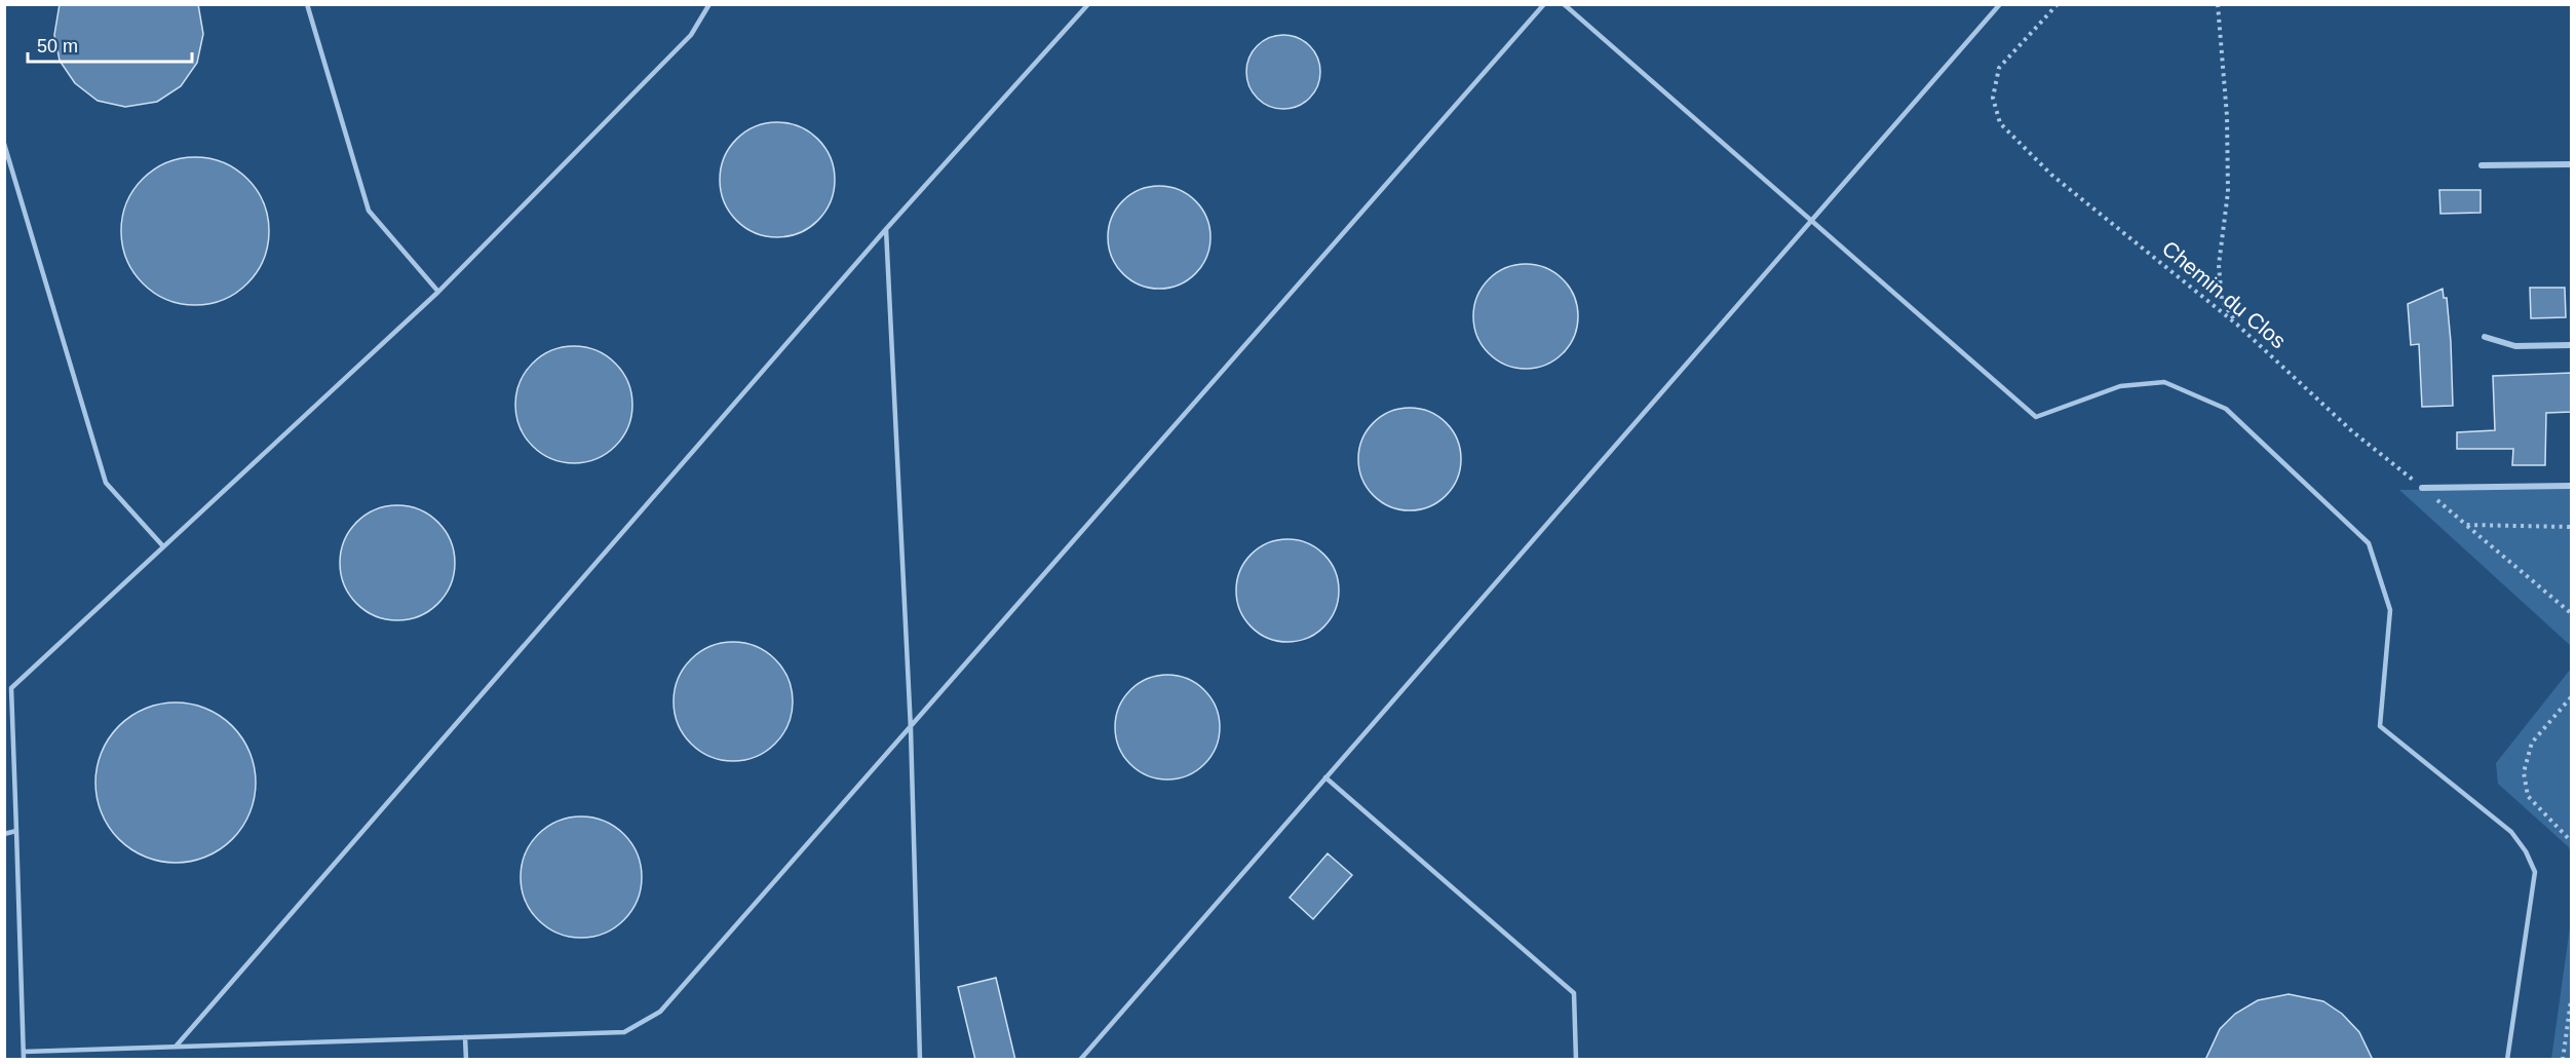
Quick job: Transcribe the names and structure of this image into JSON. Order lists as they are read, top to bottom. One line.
{"streets":{"path":["Chemin du Clos"]},"scale_bar":"50 m"}
